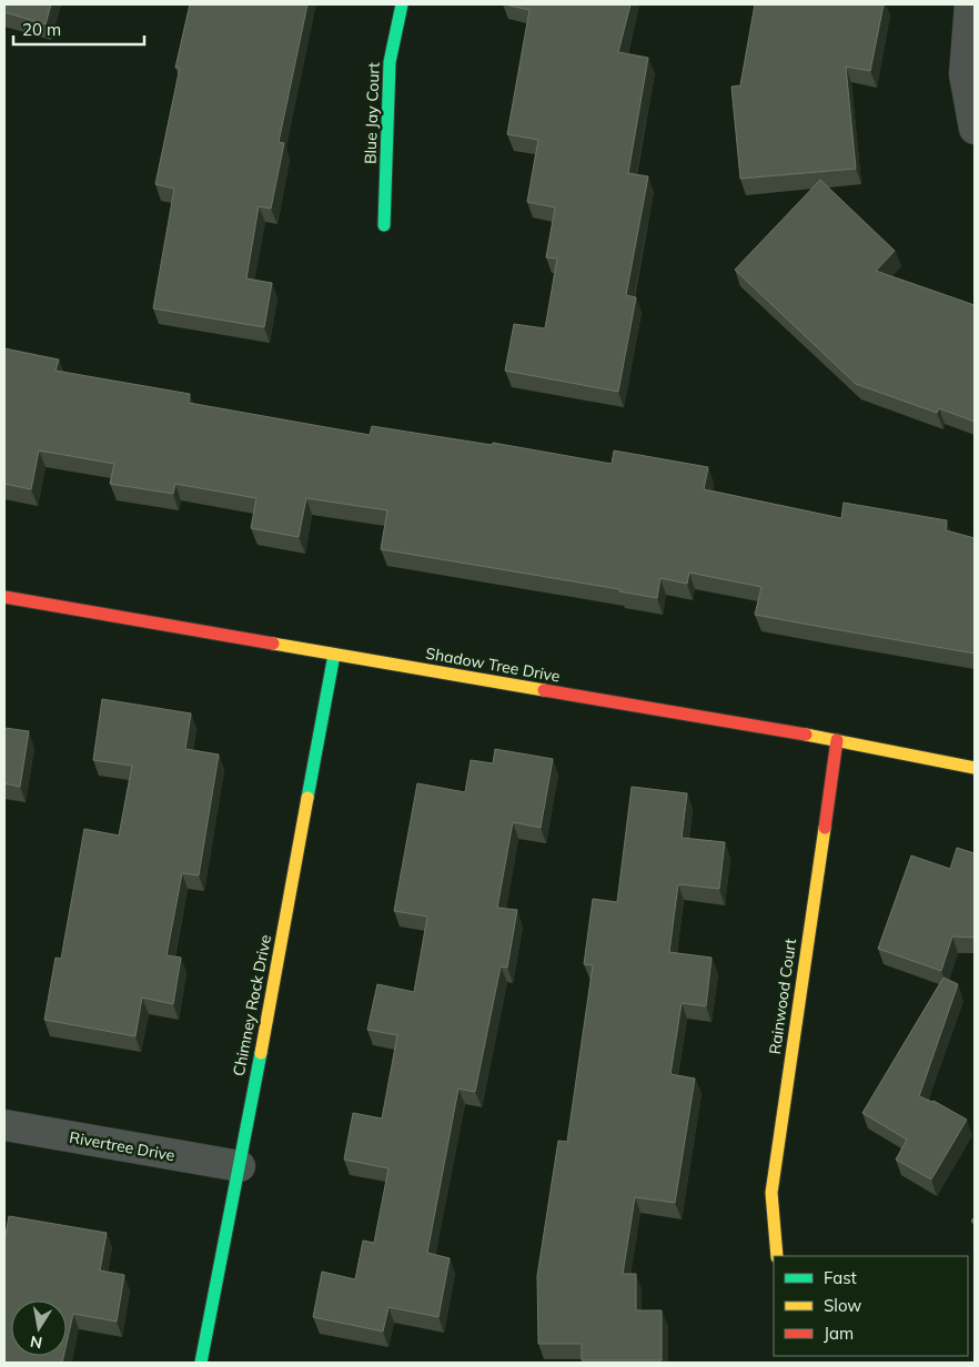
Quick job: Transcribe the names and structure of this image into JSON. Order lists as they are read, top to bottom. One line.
{"streets":{"street":["Blue Jay Court","Shadow Tree Drive","Rainwood Court","Chimney Rock Drive","Rivertree Drive"]},"crossings":[["Shadow Tree Drive","Rainwood Court"],["Shadow Tree Drive","Chimney Rock Drive"],["Chimney Rock Drive","Rivertree Drive"]],"legend":["Fast","Slow","Jam"],"scale_bar":"20 m","north":"bottom"}
